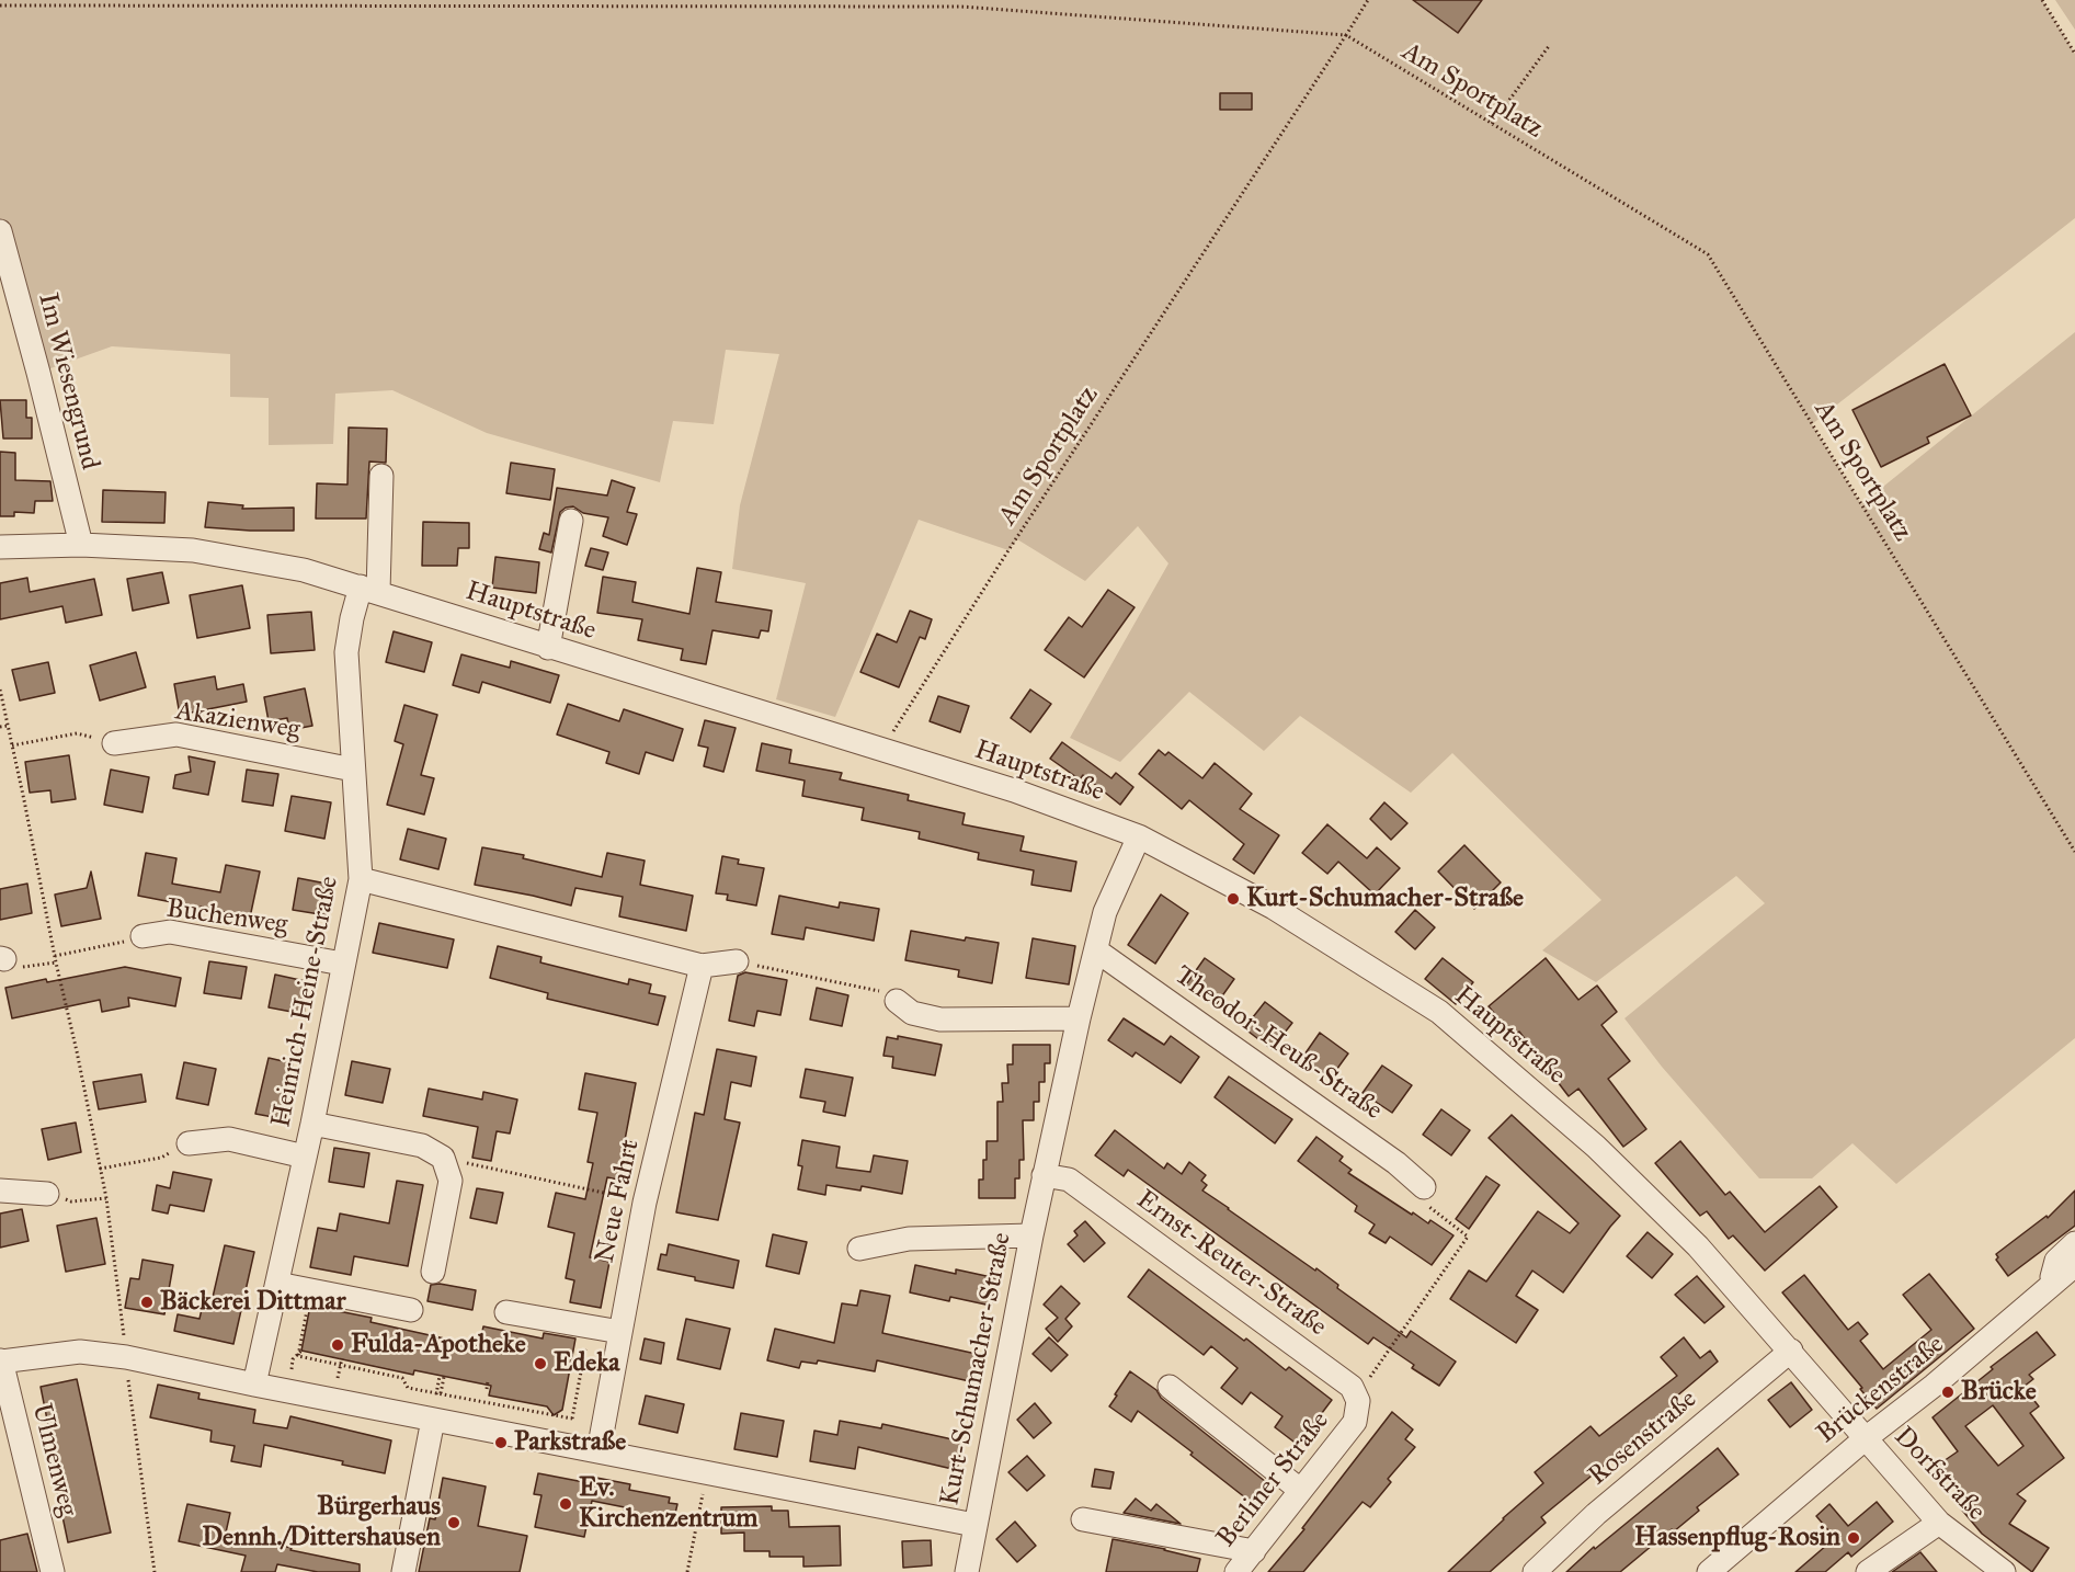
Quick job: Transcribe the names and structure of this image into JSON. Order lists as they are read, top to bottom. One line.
{"streets":{"street":["Im Wiesengrund","Hauptstraße","Akazienweg","Buchenweg","Heinrich-Heine-Straße","Theodor-Heuß-Straße","Neue Fahrt","Ernst-Reuter-Straße","Kurt-Schumacher-Straße","Brückenstraße","Rosenstraße","Ulmenweg","Dorfstraße","Berliner Straße"],"path":["Am Sportplatz"]},"crossings":[["Am Sportplatz","Hauptstraße"],["Im Wiesengrund","Hauptstraße"],["Hauptstraße","Heinrich-Heine-Straße"],["Hauptstraße","Kurt-Schumacher-Straße"],["Hauptstraße","Brückenstraße"],["Hauptstraße","Rosenstraße"],["Hauptstraße","Dorfstraße"],["Akazienweg","Heinrich-Heine-Straße"],["Buchenweg","Heinrich-Heine-Straße"],["Theodor-Heuß-Straße","Kurt-Schumacher-Straße"],["Ernst-Reuter-Straße","Kurt-Schumacher-Straße"],["Ernst-Reuter-Straße","Berliner Straße"],["Brückenstraße","Dorfstraße"]],"places":["Kurt-Schumacher-Straße","Bäckerei Dittmar","Fulda-Apotheke","Edeka","Brücke","Parkstraße","Ev. Kirchenzentrum","Bürgerhaus Dennh./Dittershausen","Hassenpflug-Rosin"]}
